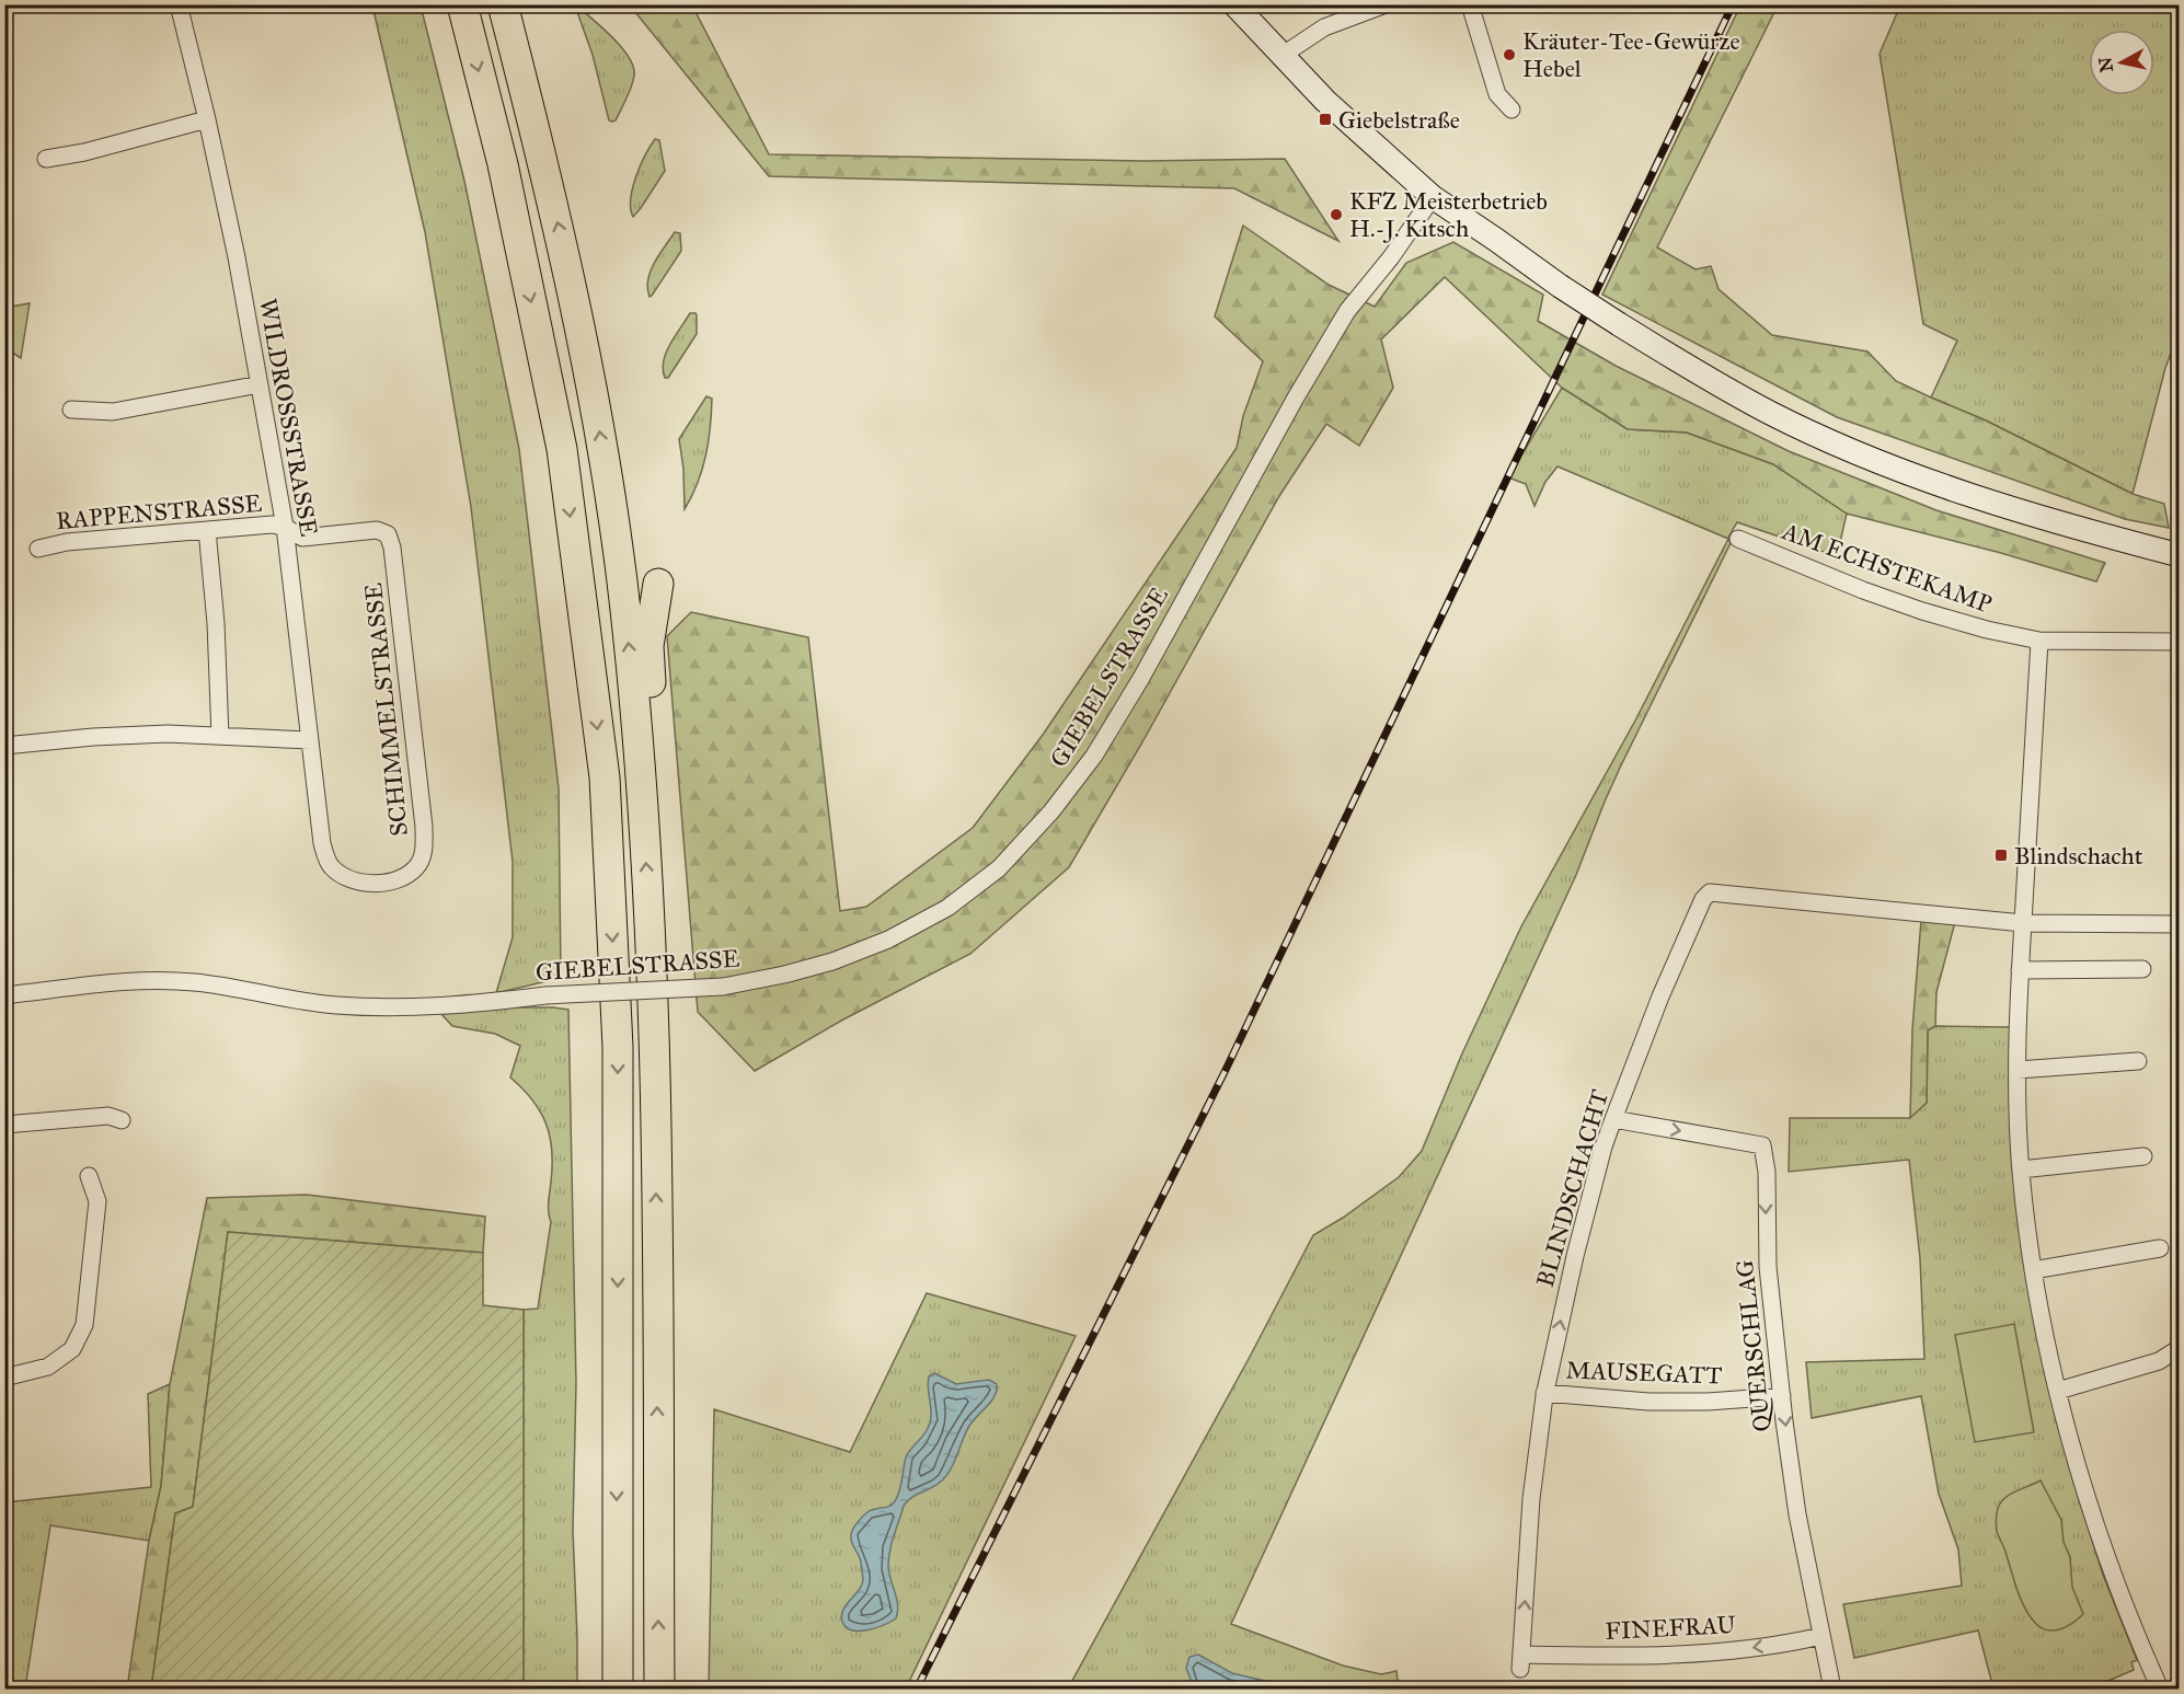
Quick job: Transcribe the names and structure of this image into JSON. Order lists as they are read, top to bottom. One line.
{"streets":{"street":["WILDROSSSTRASSE","RAPPENSTRASSE","AM ECHSTEKAMP","GIEBELSTRASSE","SCHIMMELSTRASSE","BLINDSCHACHT","QUERSCHLAG","MAUSEGATT","FINEFRAU"]},"crossings":[["WILDROSSSTRASSE","RAPPENSTRASSE"],["WILDROSSSTRASSE","SCHIMMELSTRASSE"],["RAPPENSTRASSE","SCHIMMELSTRASSE"],["BLINDSCHACHT","QUERSCHLAG"],["BLINDSCHACHT","MAUSEGATT"],["BLINDSCHACHT","FINEFRAU"],["QUERSCHLAG","MAUSEGATT"],["QUERSCHLAG","FINEFRAU"]],"one_way":["BLINDSCHACHT","QUERSCHLAG","FINEFRAU"],"places":{"other":["Kräuter-Tee-Gewürze Hebel","KFZ Meisterbetrieb H.-J. Kitsch"],"transit":["Giebelstraße","Blindschacht"]},"north":"left"}
